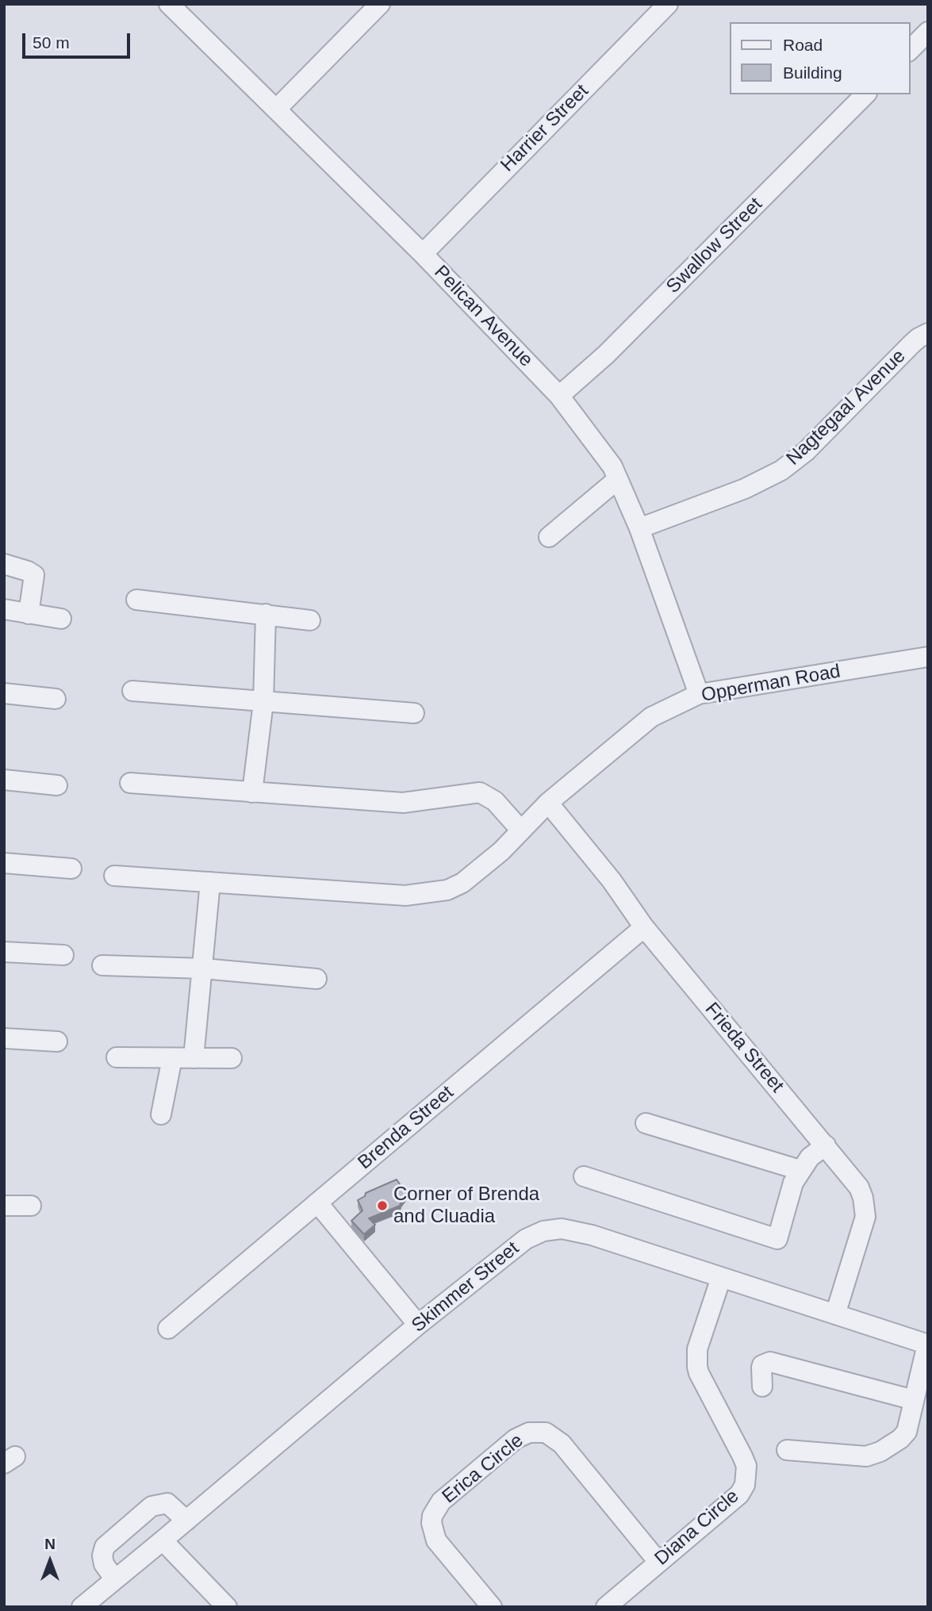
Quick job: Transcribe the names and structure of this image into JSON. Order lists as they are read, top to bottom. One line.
{"streets":{"street":["Harrier Street","Swallow Street","Pelican Avenue","Nagtegaal Avenue","Opperman Road","Frieda Street","Brenda Street","Skimmer Street","Erica Circle","Diana Circle"]},"crossings":[["Harrier Street","Pelican Avenue"],["Swallow Street","Pelican Avenue"],["Pelican Avenue","Nagtegaal Avenue"],["Pelican Avenue","Opperman Road"],["Opperman Road","Frieda Street"],["Frieda Street","Brenda Street"],["Frieda Street","Skimmer Street"],["Skimmer Street","Diana Circle"],["Erica Circle","Diana Circle"]],"places":["Corner of Brenda and Cluadia"],"legend":["Road","Building"],"scale_bar":"50 m","north":"top"}
